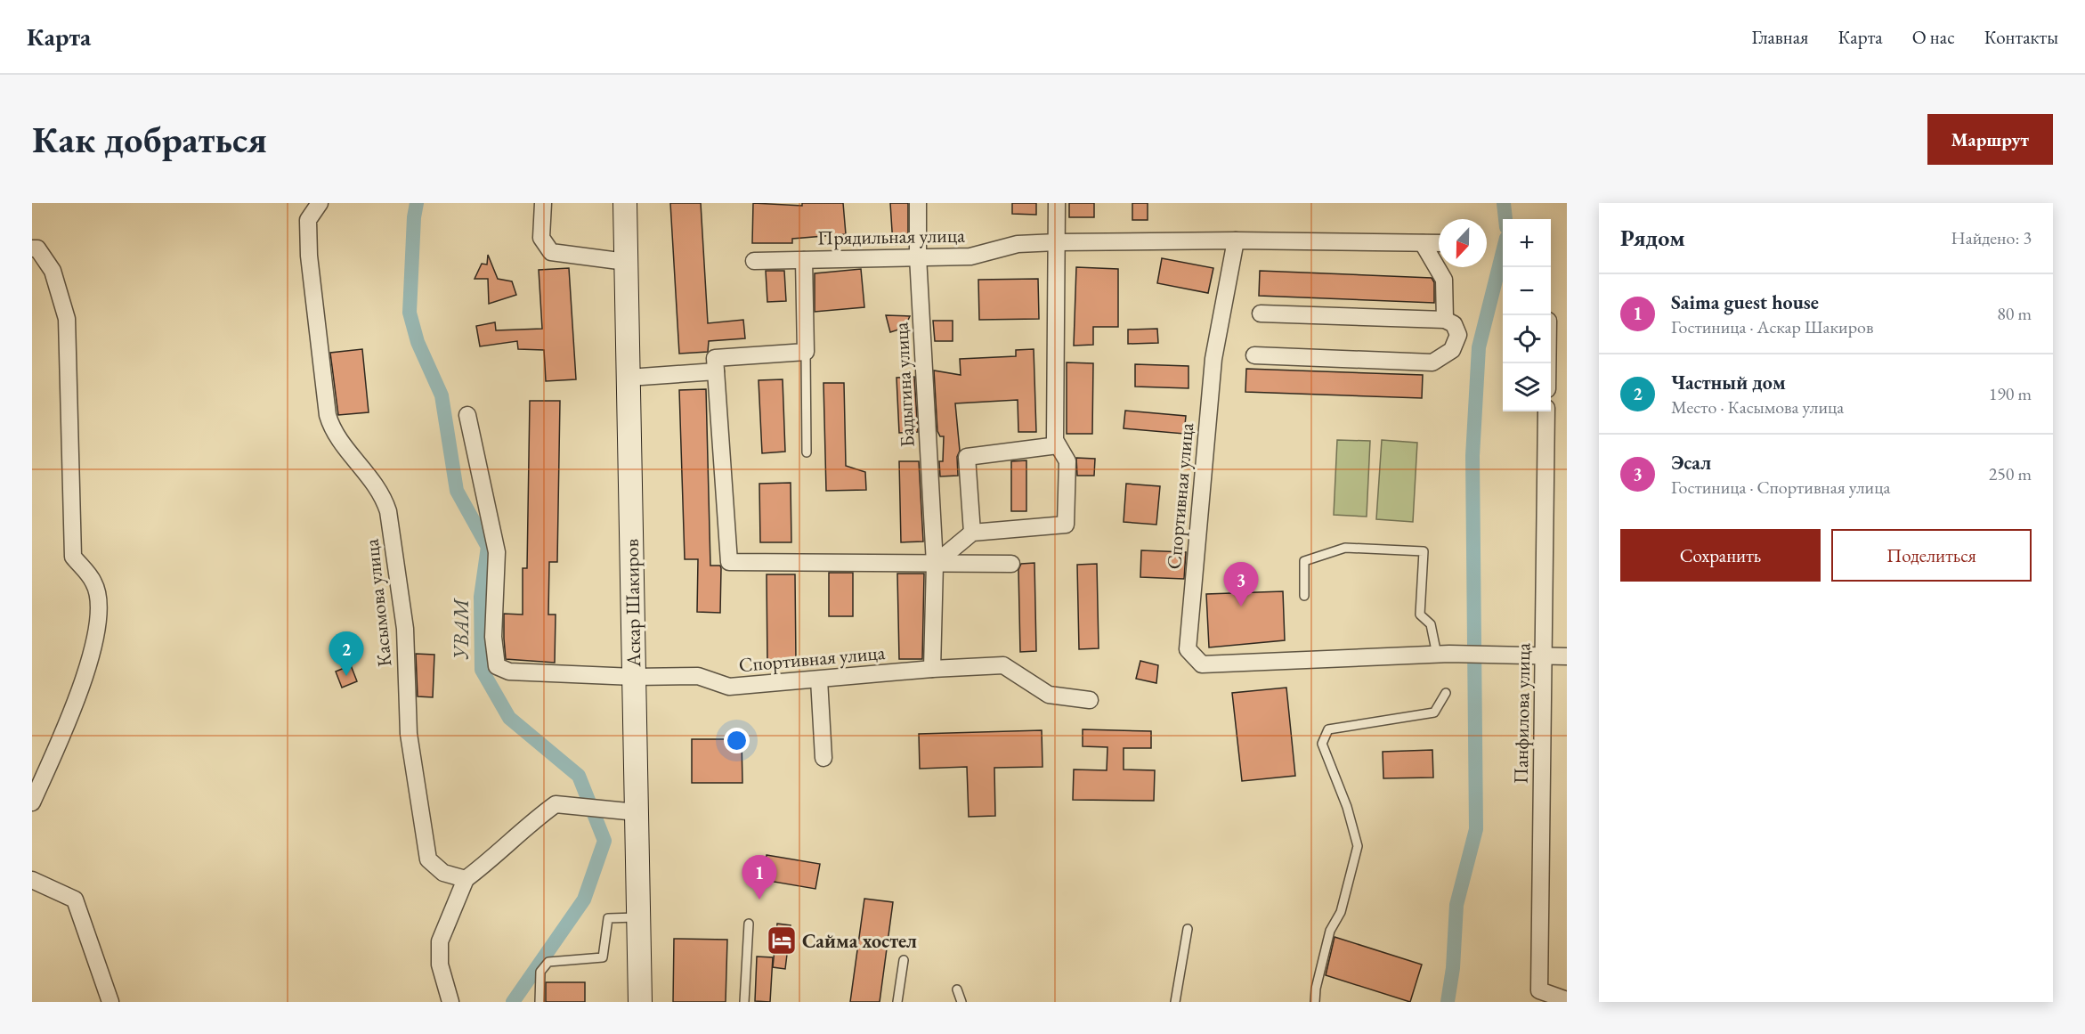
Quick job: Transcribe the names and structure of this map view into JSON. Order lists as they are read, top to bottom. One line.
{"streets":{"main road":["Аскар Шакиров"],"street":["Прядильная улица","Бадыгина улица","Спортивная улица","Касымова улица","Панфилова улица"]},"crossings":[["Прядильная улица","Бадыгина улица"],["Прядильная улица","Спортивная улица"],["Бадыгина улица","Спортивная улица"],["Спортивная улица","Аскар Шакиров"],["Спортивная улица","Панфилова улица"]],"water":["УВАМ"],"places":{"hotel":["Сайма хостел"]},"north":"bottom","page":{"header":"Карта","nav":["Главная","Карта","О нас","Контакты"],"buttons":["Маршрут",["Сохранить","Поделиться"]],"title":"Как добраться","heading":["Рядом","Найдено: 3"],"map_buttons":["+","−"],"list":[{"mark":"1","name":"Saima guest house","note":"Гостиница · Аскар Шакиров","value":"80 m"},{"mark":"2","name":"Частный дом","note":"Место · Касымова улица","value":"190 m"},{"mark":"3","name":"Эсал","note":"Гостиница · Спортивная улица","value":"250 m"}],"pins":["3","2","1"]}}
